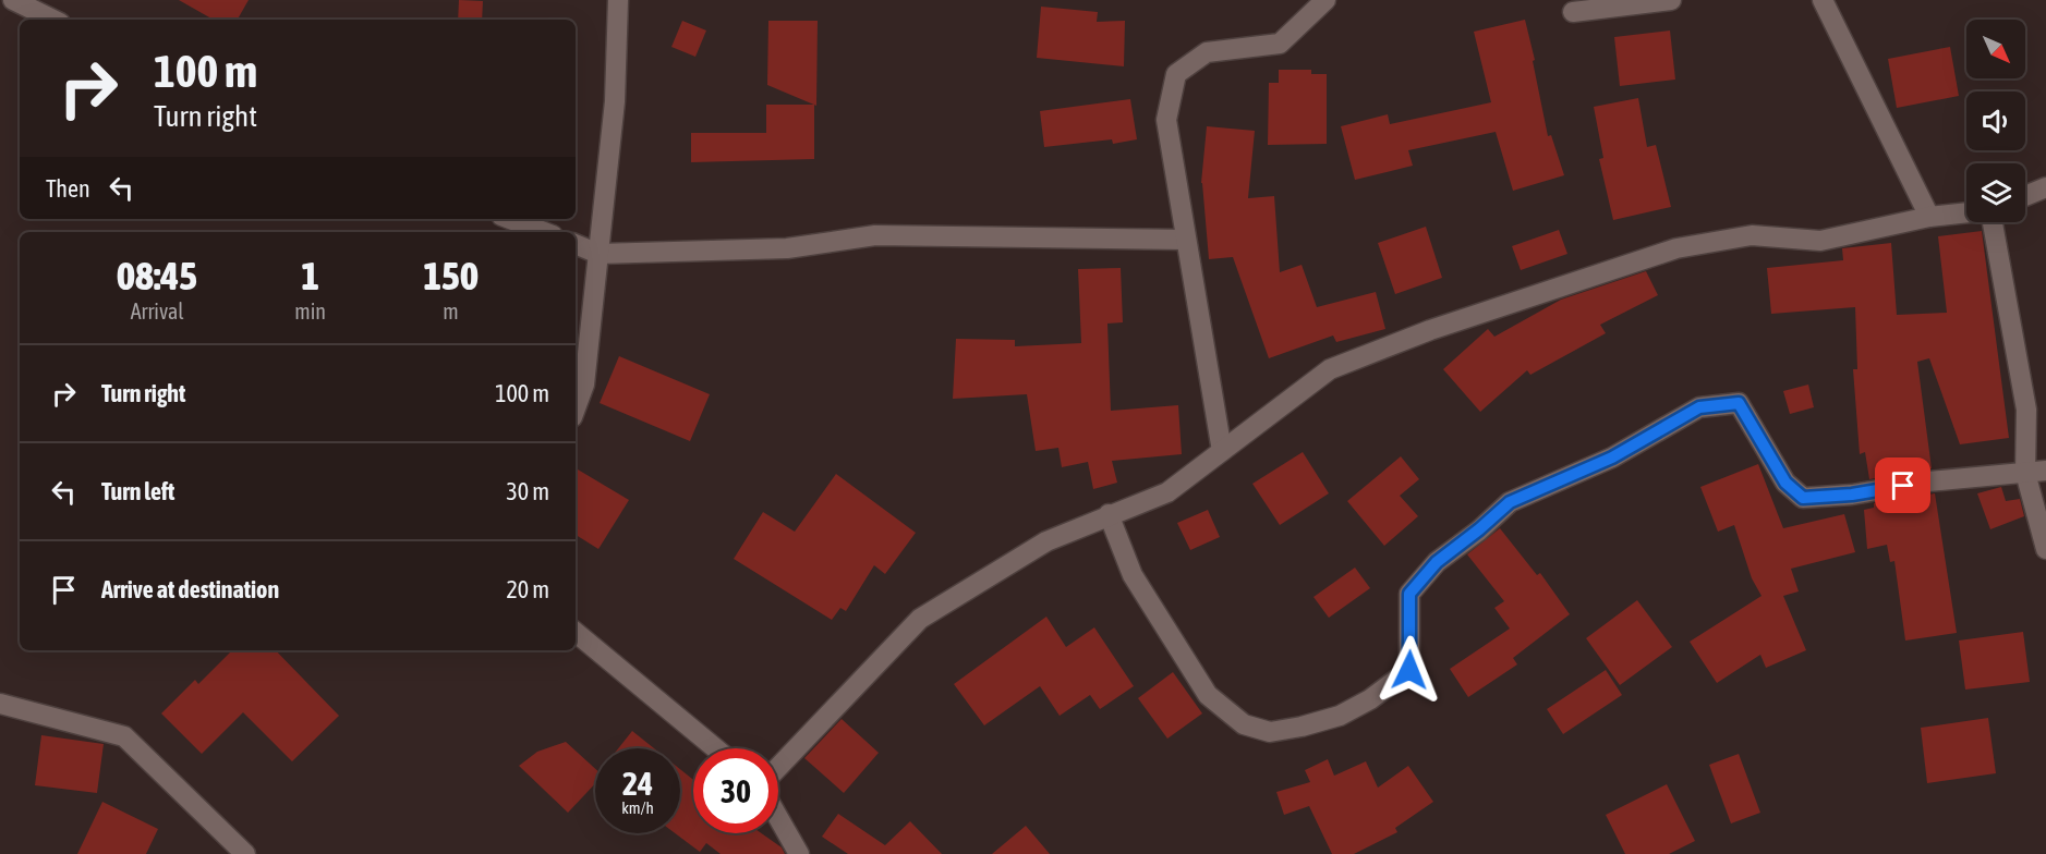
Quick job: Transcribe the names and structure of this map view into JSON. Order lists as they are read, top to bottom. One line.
{"north":"bottom right","page":{"turn":["100 m","Turn right"],"then":"Then","eta":["08:45","Arrival","1","min","150","m"],"list":[{"name":"Turn right","value":"100 m"},{"name":"Turn left","value":"30 m"},{"name":"Arrive at destination","value":"20 m"}],"speed":"24 km/h","limit":"30"}}
